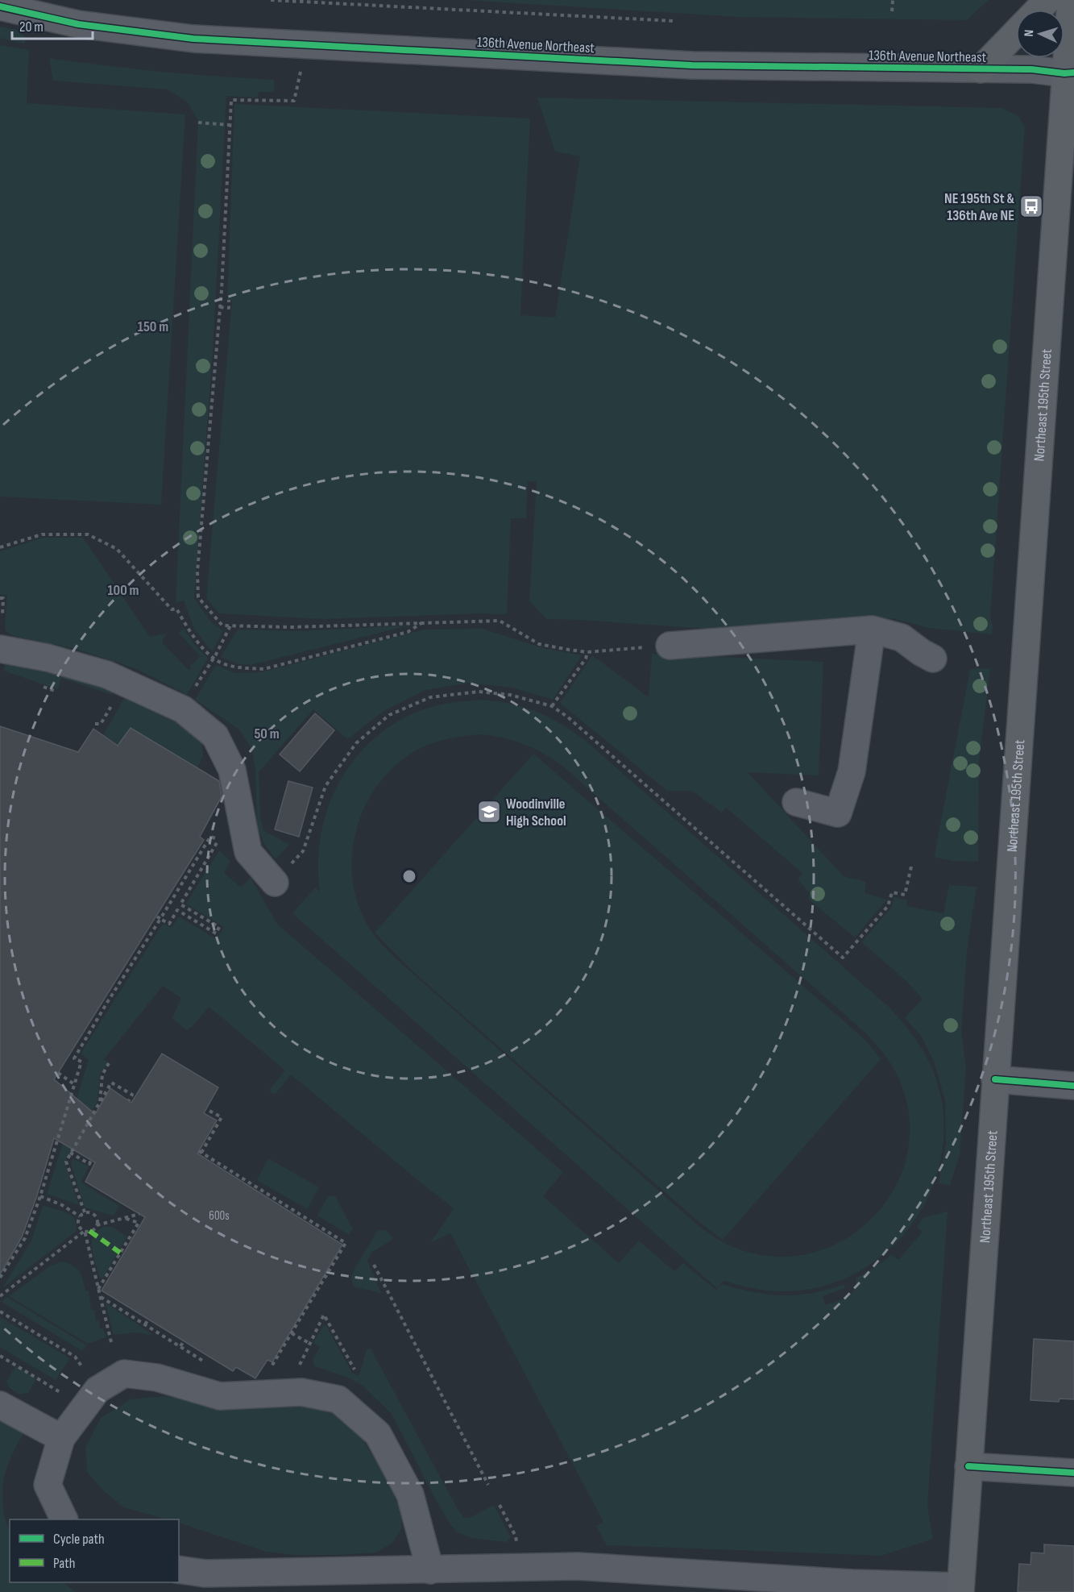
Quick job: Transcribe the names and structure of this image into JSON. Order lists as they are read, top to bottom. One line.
{"streets":{"main road":["Northeast 195th Street"],"street":["136th Avenue Northeast"]},"crossings":[["136th Avenue Northeast","Northeast 195th Street"]],"places":{"bus stop":["NE 195th St & 136th Ave NE"],"school or university":["Woodinville High School"]},"house_numbers":["600s"],"legend":["Cycle path","Path"],"scale_bar":"20 m","north":"left","rings":["150 m","100 m","50 m"]}
